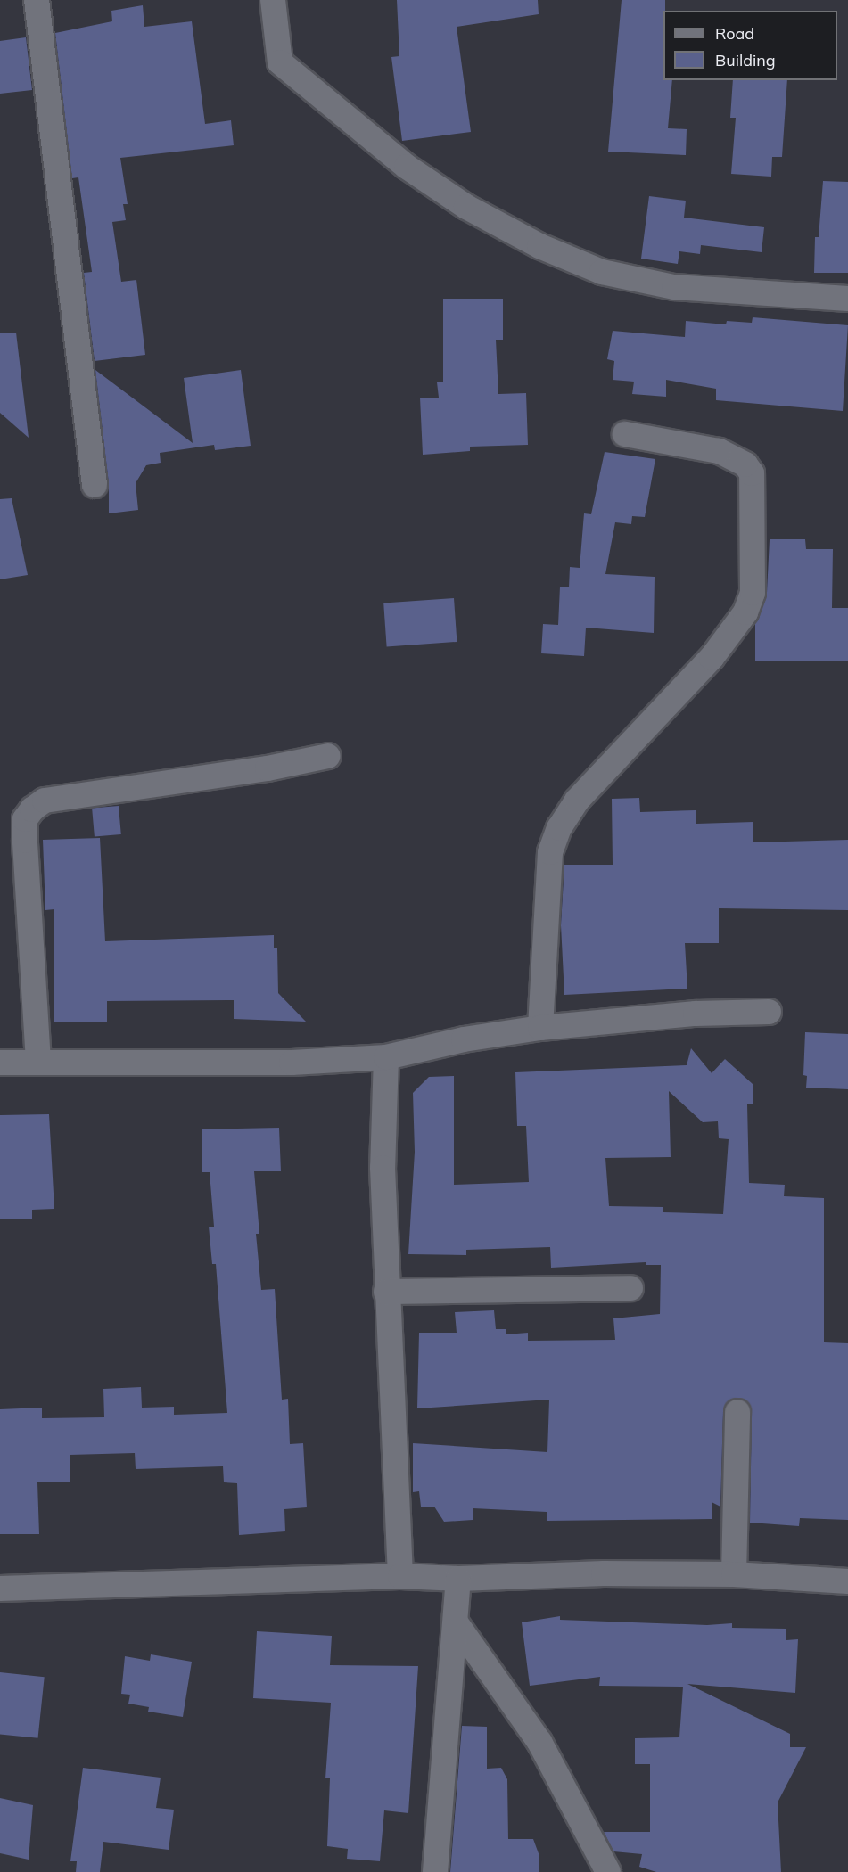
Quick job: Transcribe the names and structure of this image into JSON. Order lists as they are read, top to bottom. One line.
{"legend":["Road","Building"]}
